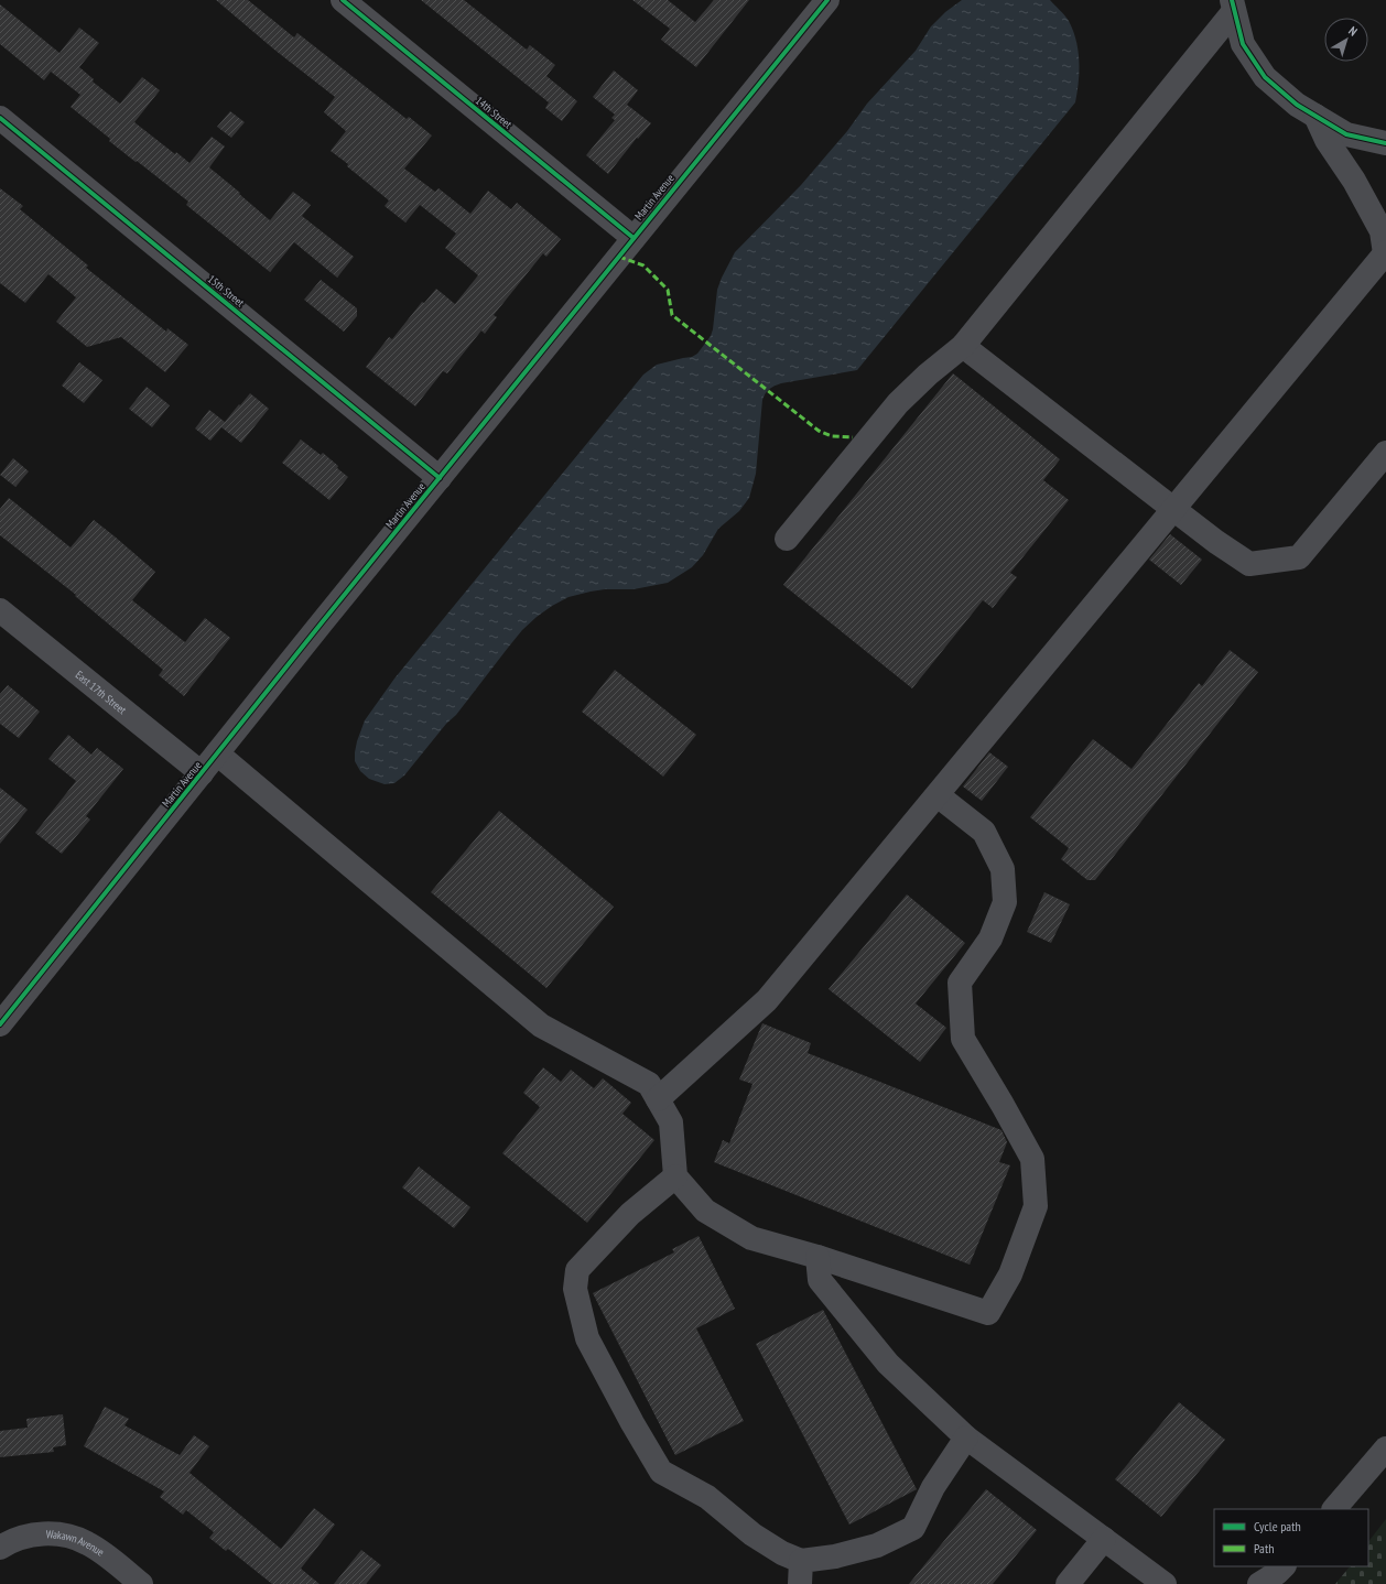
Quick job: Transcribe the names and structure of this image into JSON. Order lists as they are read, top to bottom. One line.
{"streets":{"street":["14th Street","Martin Avenue","15th Street","East 17th Street","Wakawn Avenue"]},"crossings":[["14th Street","Martin Avenue"],["Martin Avenue","15th Street"],["Martin Avenue","East 17th Street"]],"legend":["Cycle path","Path"],"north":"top right"}
